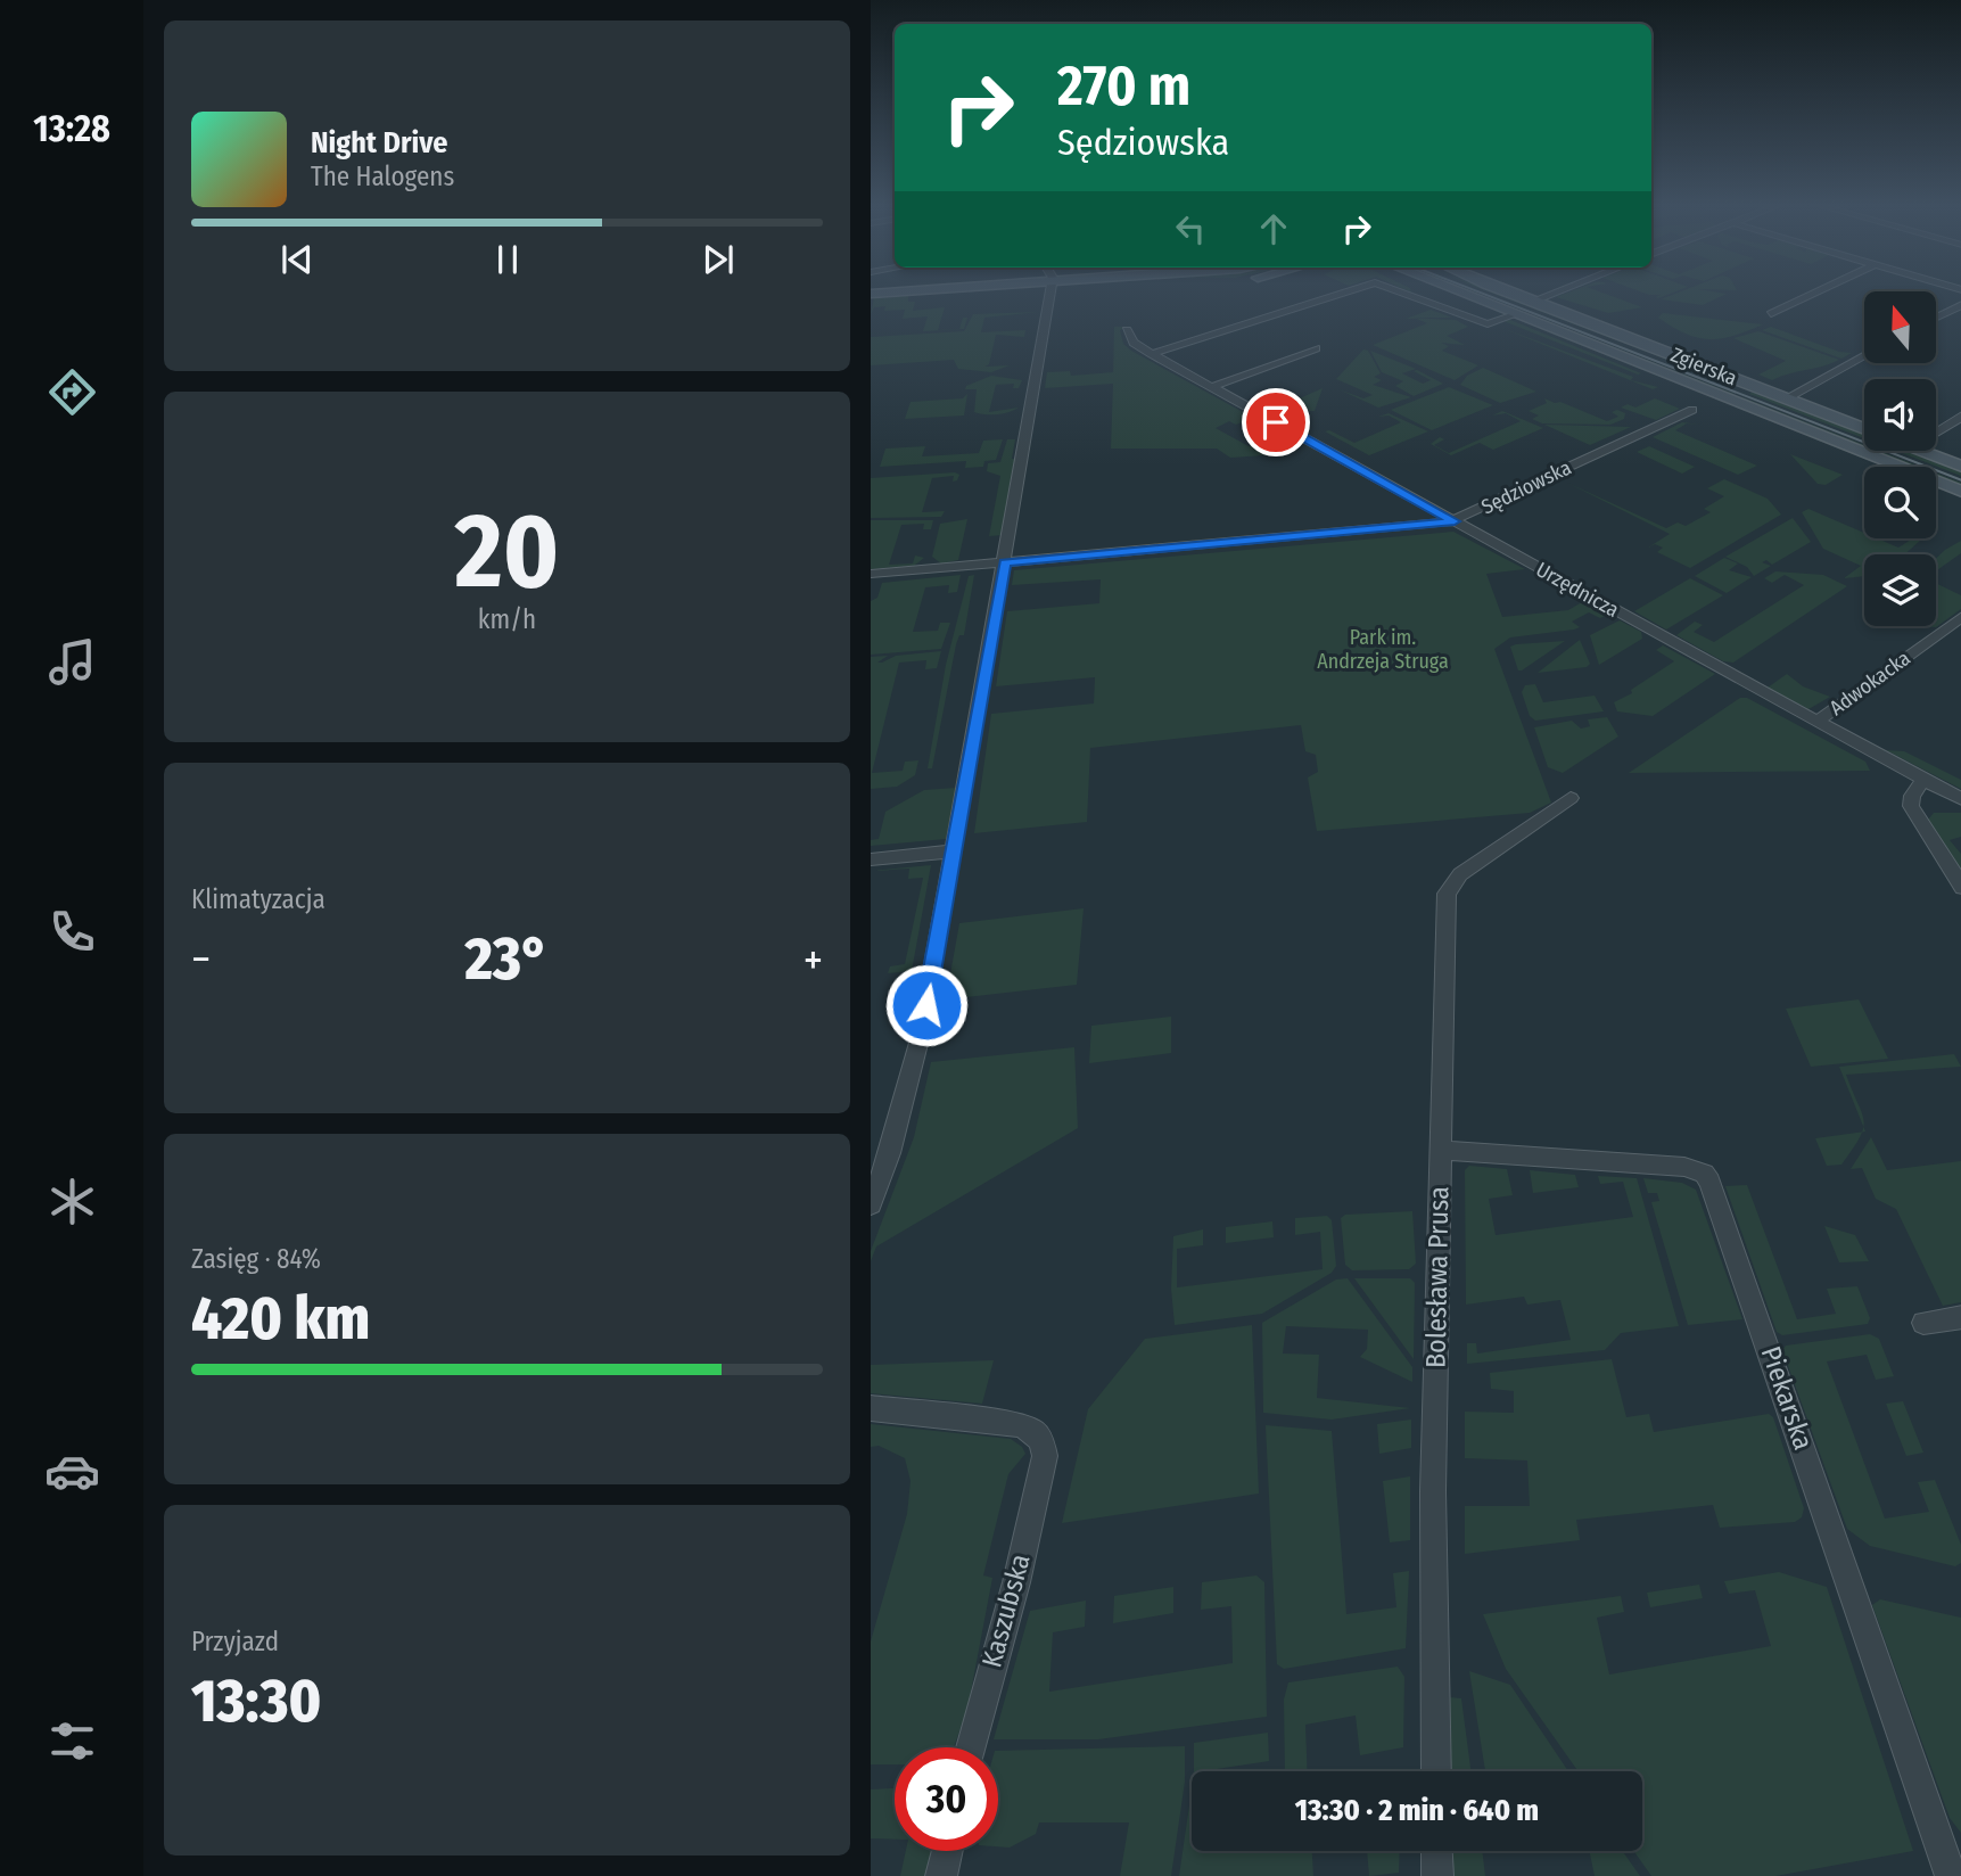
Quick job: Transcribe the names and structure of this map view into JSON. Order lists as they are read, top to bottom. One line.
{"streets":{"main road":["Zgierska"],"street":["Sędziowska","Urzędnicza","Adwokacka","Bolesława Prusa","Piekarska","Kaszubska"]},"crossings":[["Sędziowska","Urzędnicza"],["Urzędnicza","Adwokacka"],["Bolesława Prusa","Piekarska"]],"parks":["Park im. Andrzeja Struga"],"north":"top","page":{"tabs":"13:28","turn":["270 m","Sędziowska"],"song":["Night Drive","The Halogens"],"tile":[["20","km/h"],"Klimatyzacja",["Zasięg · 84%","420 km"],["Przyjazd","13:30"]],"heat":["−","23°","+"],"limit":"30","trip":"13:30 · 2 min · 640 m"}}
